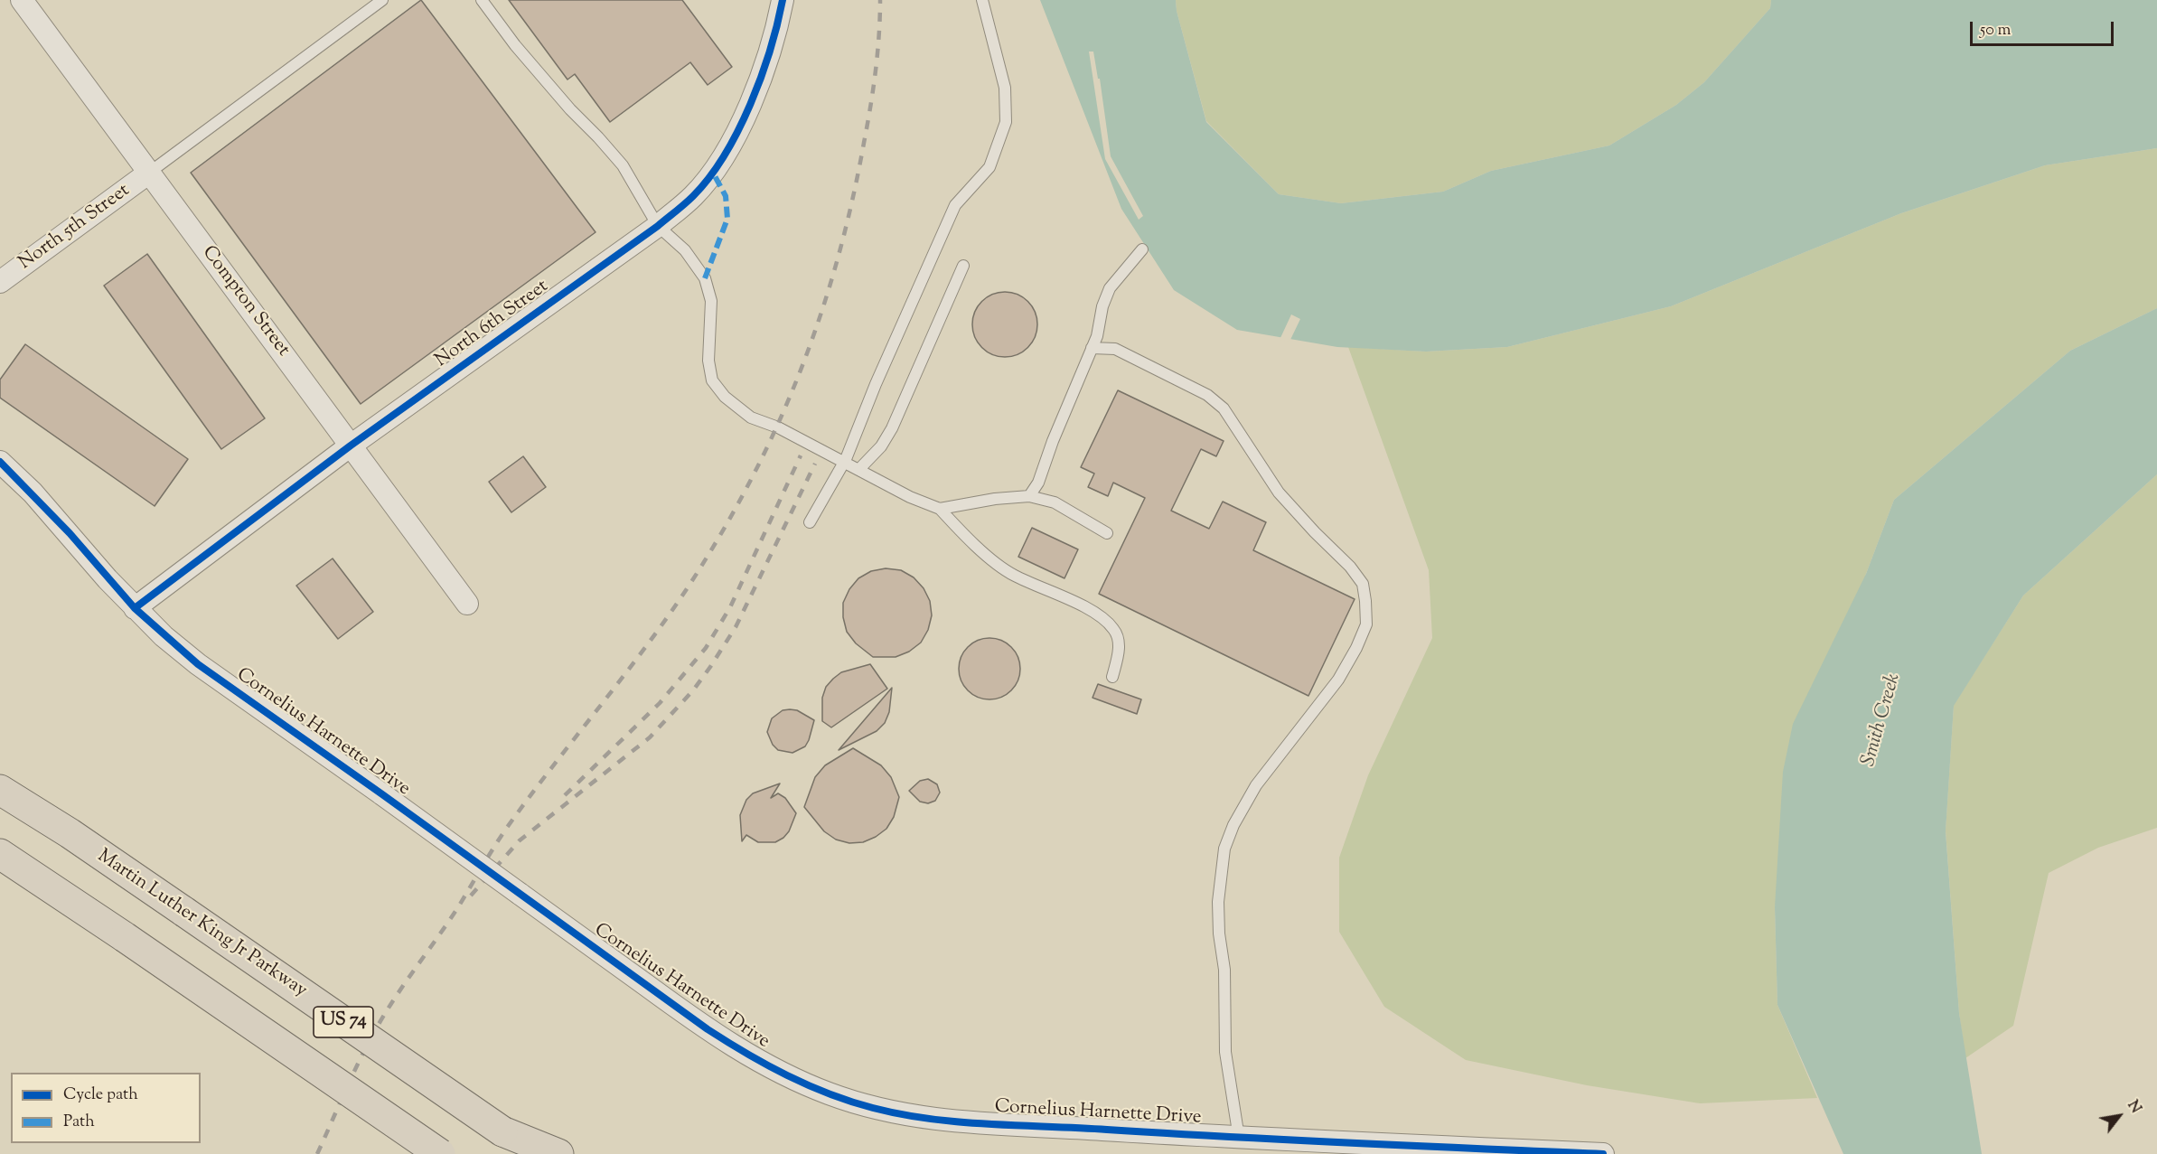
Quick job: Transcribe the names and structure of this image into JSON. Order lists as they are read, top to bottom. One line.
{"streets":{"highway":["Martin Luther King Jr Parkway","US 74"],"street":["North 5th Street","Compton Street","North 6th Street","Cornelius Harnette Drive"]},"crossings":[["North 5th Street","Compton Street"],["Compton Street","North 6th Street"],["North 6th Street","Cornelius Harnette Drive"]],"water":["Smith Creek"],"legend":["Cycle path","Path"],"scale_bar":"50 m","north":"top right"}
